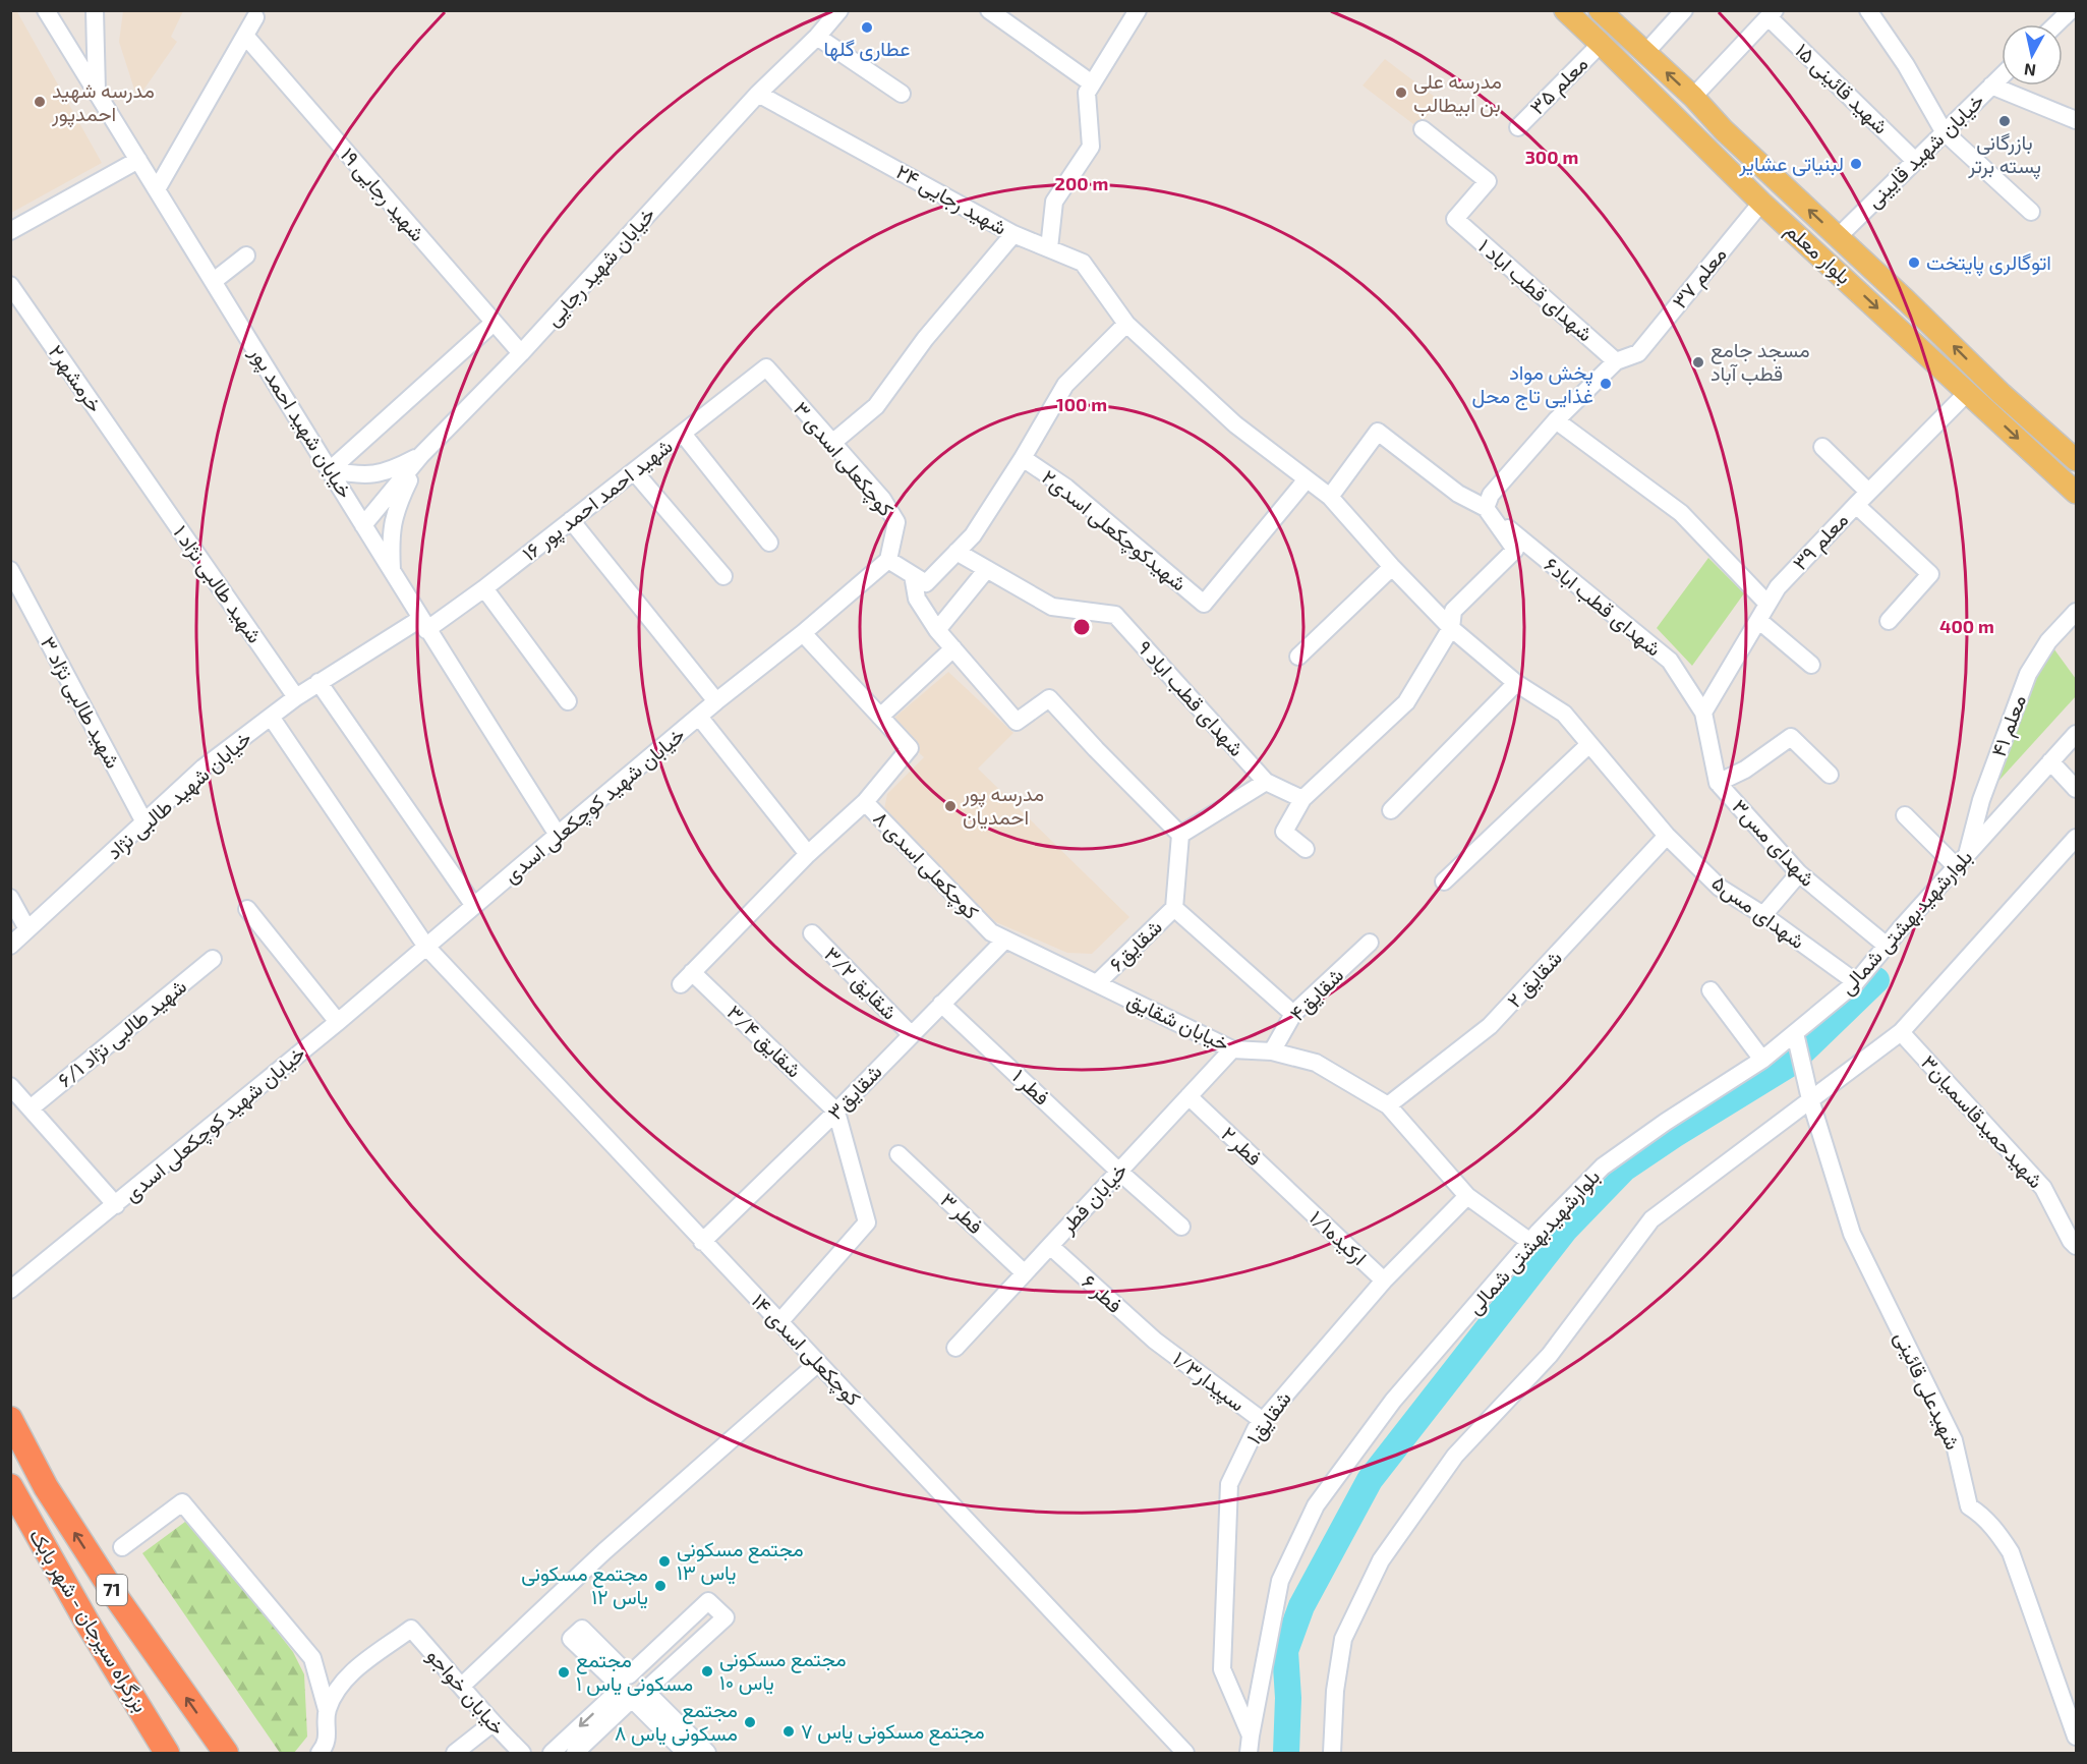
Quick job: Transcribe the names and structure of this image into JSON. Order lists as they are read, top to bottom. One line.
{"streets":{"highway":["71","بزرگراه سیرجان - شهر بابک"],"main road":["بلوار معلم"],"street":["معلم ۳۵","شهید قائینی ۱۵","خیابان شهید قایینی","شهید رجایی ۱۹","شهید رجایی ۲۴","خیابان شهید رجایی","معلم ۳۷","شهدای قطب اباد ۱","خرمشهر۲","خیابان شهید احمد پور","کوچکعلی اسدی ۳","شهید احمد احمد پور ۱۶","شهیدکوچکعلی اسدی۲","معلم ۳۹","شهید طالبی نژاد ۱","شهدای قطب اباد۶","شهدای قطب اباد ۹","شهید طالبی نژاد ۳","معلم ۴۱","خیابان شهید طالبی نژاد","خیابان شهید کوچکعلی اسدی","شهدای مس۳","کوچکعلی اسدی ۸","شهدای مس۵","بلوارشهیدبهشتی شمالی","شقایق۶","شقایق ۲","شقایق ۳/۲","شقایق۴","خیابان شقایق","شهید طالبی نژاد ۶/۱","شقایق ۳/۴","فطر ۱","شقایق۳","شهیدحمیدقاسمیان۳","فطر ۲","خیابان فطر","فطر ۳","ارکیده۱/۱","فطر ۶","کوچکعلی اسدی ۱۴","سپیدار۱/۳","شهیدعلی قائینی","شقایق۱","خیابان خواجو"]},"crossings":[["معلم ۳۵","بلوار معلم"],["شهید قائینی ۱۵","خیابان شهید قایینی"],["خیابان شهید قایینی","بلوار معلم"],["شهید رجایی ۱۹","خیابان شهید رجایی"],["شهید رجایی ۲۴","خیابان شهید رجایی"],["شهید رجایی ۲۴","شهیدکوچکعلی اسدی۲"],["شهید رجایی ۲۴","شهدای مس۵"],["بلوار معلم","معلم ۳۷"],["بلوار معلم","معلم ۳۹"],["خیابان شهید رجایی","خیابان شهید احمد پور"],["معلم ۳۷","شهدای قطب اباد ۱"],["خرمشهر۲","شهید طالبی نژاد ۱"],["خیابان شهید احمد پور","شهید احمد احمد پور ۱۶"],["خیابان شهید احمد پور","خیابان شهید طالبی نژاد"],["خیابان شهید احمد پور","خیابان شهید کوچکعلی اسدی"],["کوچکعلی اسدی ۳","شهید احمد احمد پور ۱۶"],["کوچکعلی اسدی ۳","خیابان شهید کوچکعلی اسدی"],["شهید احمد احمد پور ۱۶","خیابان شهید طالبی نژاد"],["معلم ۳۹","شهدای قطب اباد۶"],["معلم ۳۹","شهدای مس۳"],["شهید طالبی نژاد ۱","خیابان شهید طالبی نژاد"],["شهدای قطب اباد۶","شهدای مس۳"],["شهید طالبی نژاد ۳","خیابان شهید طالبی نژاد"],["معلم ۴۱","بلوارشهیدبهشتی شمالی"],["خیابان شهید طالبی نژاد","کوچکعلی اسدی ۱۴"],["خیابان شهید کوچکعلی اسدی","کوچکعلی اسدی ۸"],["خیابان شهید کوچکعلی اسدی","کوچکعلی اسدی ۱۴"],["شهدای مس۳","بلوارشهیدبهشتی شمالی"],["کوچکعلی اسدی ۸","خیابان شقایق"],["کوچکعلی اسدی ۸","شقایق۳"],["شهدای مس۵","بلوارشهیدبهشتی شمالی"],["شهدای مس۵","شقایق ۲"],["بلوارشهیدبهشتی شمالی","خیابان شقایق"],["بلوارشهیدبهشتی شمالی","شهیدعلی قائینی"],["بلوارشهیدبهشتی شمالی","شقایق۱"],["شقایق۶","خیابان شقایق"],["شقایق ۲","خیابان شقایق"],["شقایق ۳/۲","شقایق۳"],["شقایق۴","خیابان شقایق"],["خیابان شقایق","شقایق۳"],["خیابان شقایق","خیابان فطر"],["خیابان شقایق","شقایق۱"],["شقایق ۳/۴","شقایق۳"],["فطر ۱","شقایق۳"],["فطر ۱","خیابان فطر"],["شقایق۳","کوچکعلی اسدی ۱۴"],["فطر ۲","خیابان فطر"],["فطر ۲","ارکیده۱/۱"],["خیابان فطر","فطر ۳"],["خیابان فطر","فطر ۶"],["ارکیده۱/۱","شقایق۱"],["فطر ۶","سپیدار۱/۳"],["سپیدار۱/۳","شقایق۱"]],"places":["عطاری گلها","مدرسه علی بن ابیطالب","مدرسه شهید احمدپور","بازرگانی پسته برتر","لبنیاتی عشایر","اتوگالری پایتخت","مسجد جامع قطب آباد","پخش مواد غذایی تاج محل","مدرسه پور احمدیان","مجتمع مسکونی یاس ۱۳","مجتمع مسکونی یاس ۱۲","مجتمع مسکونی یاس ۱۰","مجتمع مسکونی یاس ۱","مجتمع مسکونی یاس ۸","مجتمع مسکونی یاس ۷"],"north":"bottom","rings":["300 m","200 m","100 m","400 m"]}
